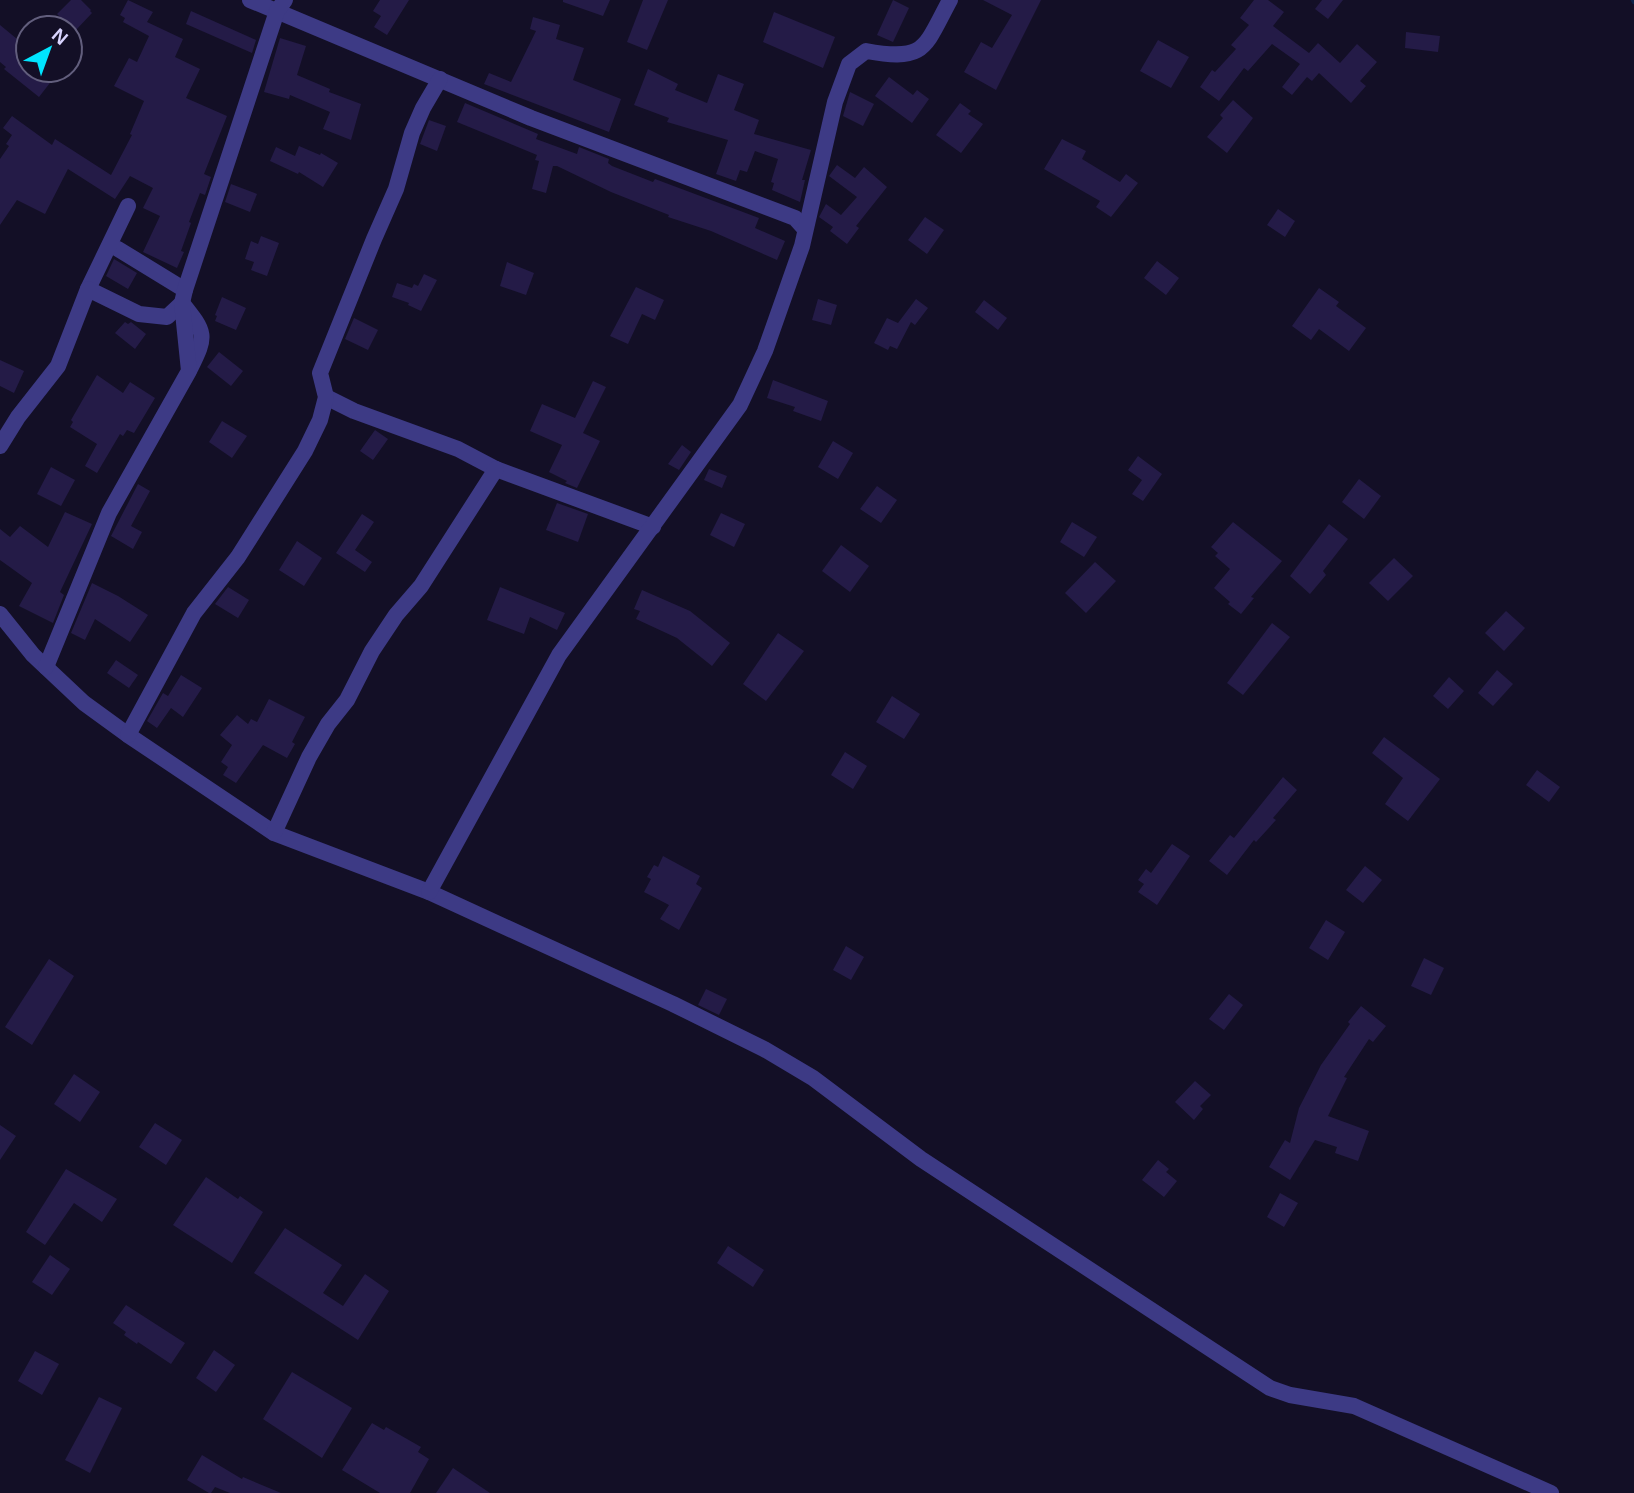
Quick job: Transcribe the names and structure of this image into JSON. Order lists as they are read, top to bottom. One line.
{"north":"top right"}
